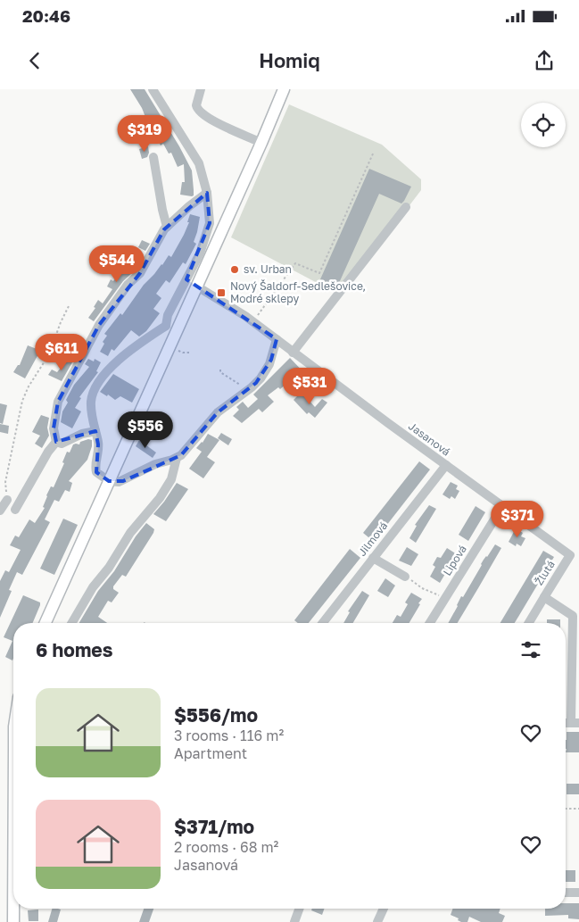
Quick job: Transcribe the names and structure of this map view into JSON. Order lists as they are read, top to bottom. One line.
{"streets":{"street":["Jasanová","Jilmová","Lipová","Žlutá"]},"crossings":[["Jasanová","Jilmová"],["Jasanová","Lipová"],["Jasanová","Žlutá"]],"places":{"other":["sv. Urban"],"transit":["Nový Šaldorf-Sedlešovice, Modré sklepy"]},"page":{"status":"20:46","header":"Homiq","price":["$319","$544","$611","$531","$556","$371"],"heading":"6 homes","list":[{"name":"$556/mo","note":"3 rooms · 116 m² · Apartment"},{"name":"$371/mo","note":"2 rooms · 68 m² · Jasanová"}]}}
